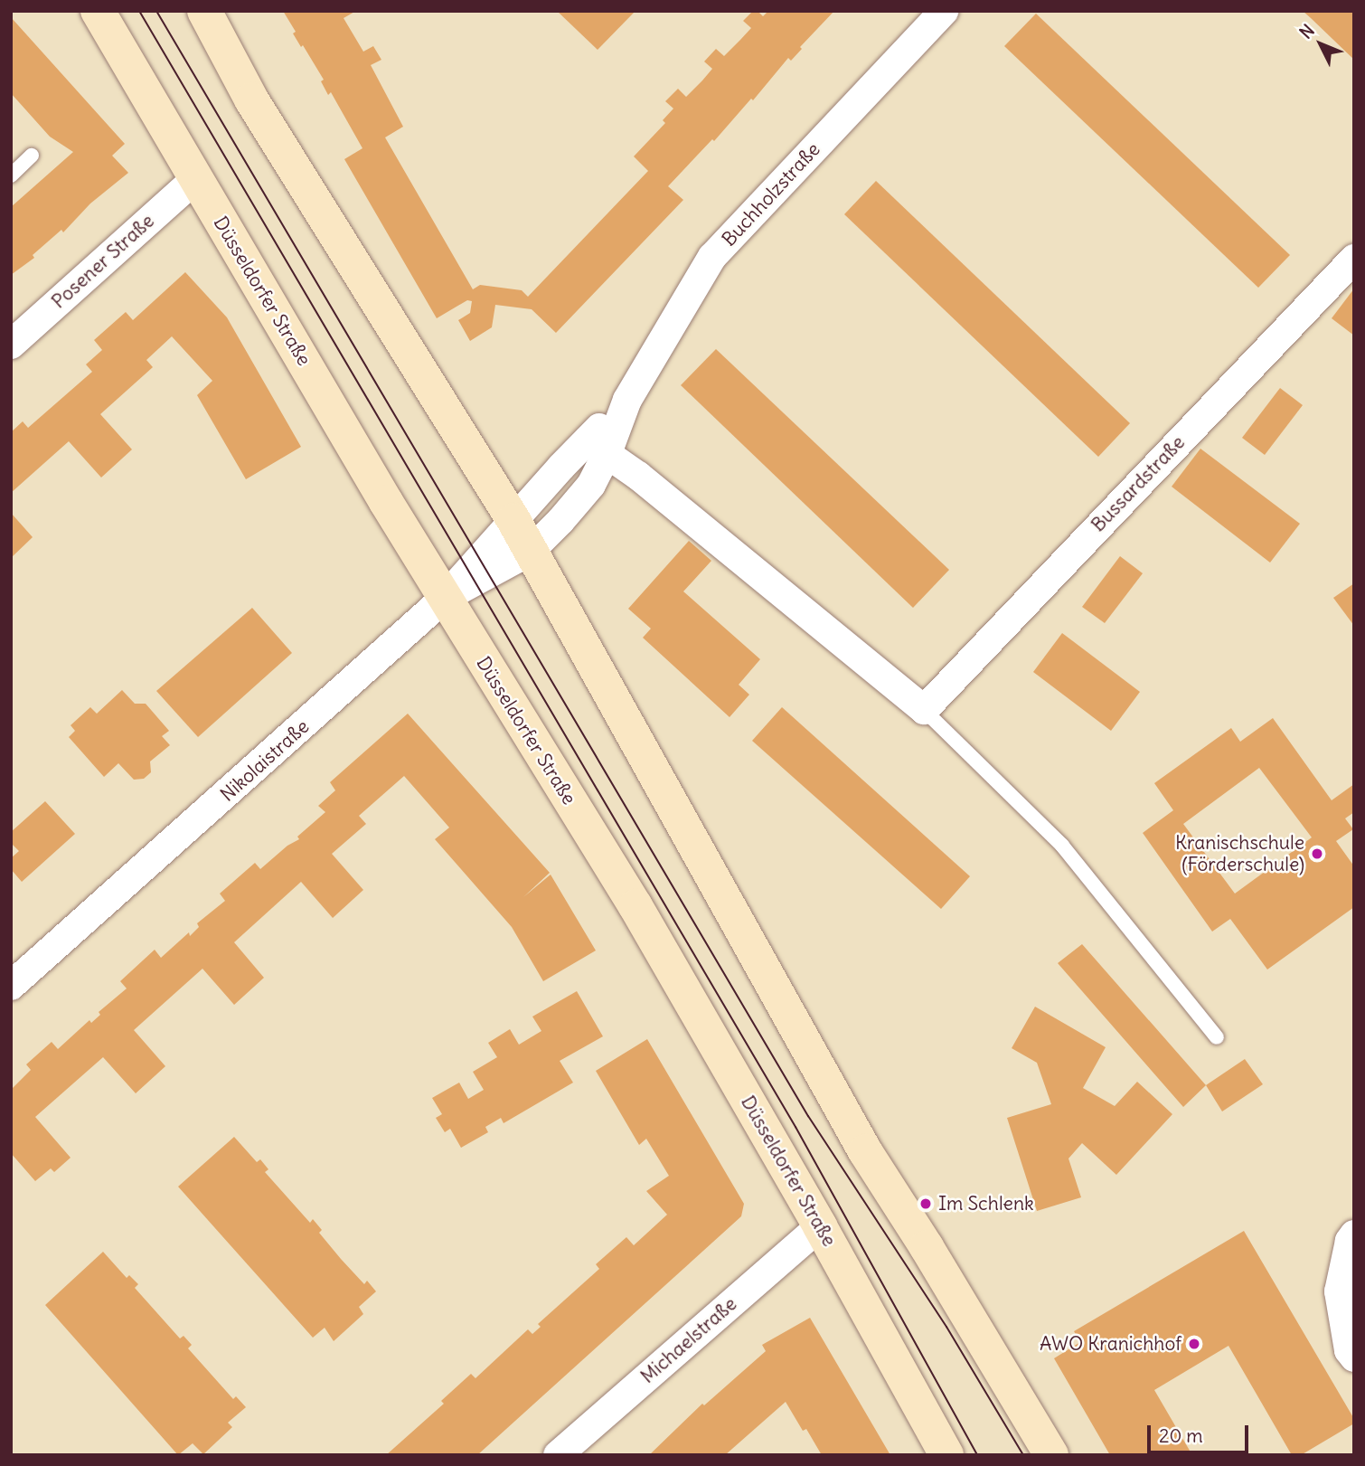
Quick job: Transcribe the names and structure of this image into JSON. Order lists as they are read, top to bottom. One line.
{"streets":{"main road":["Düsseldorfer Straße"],"street":["Buchholzstraße","Posener Straße","Bussardstraße","Nikolaistraße","Michaelstraße"]},"crossings":[["Buchholzstraße","Düsseldorfer Straße"],["Buchholzstraße","Nikolaistraße"],["Posener Straße","Düsseldorfer Straße"],["Düsseldorfer Straße","Nikolaistraße"],["Düsseldorfer Straße","Michaelstraße"]],"places":["Kranischschule (Förderschule)","Im Schlenk","AWO Kranichhof"],"scale_bar":"20 m","north":"top left"}
